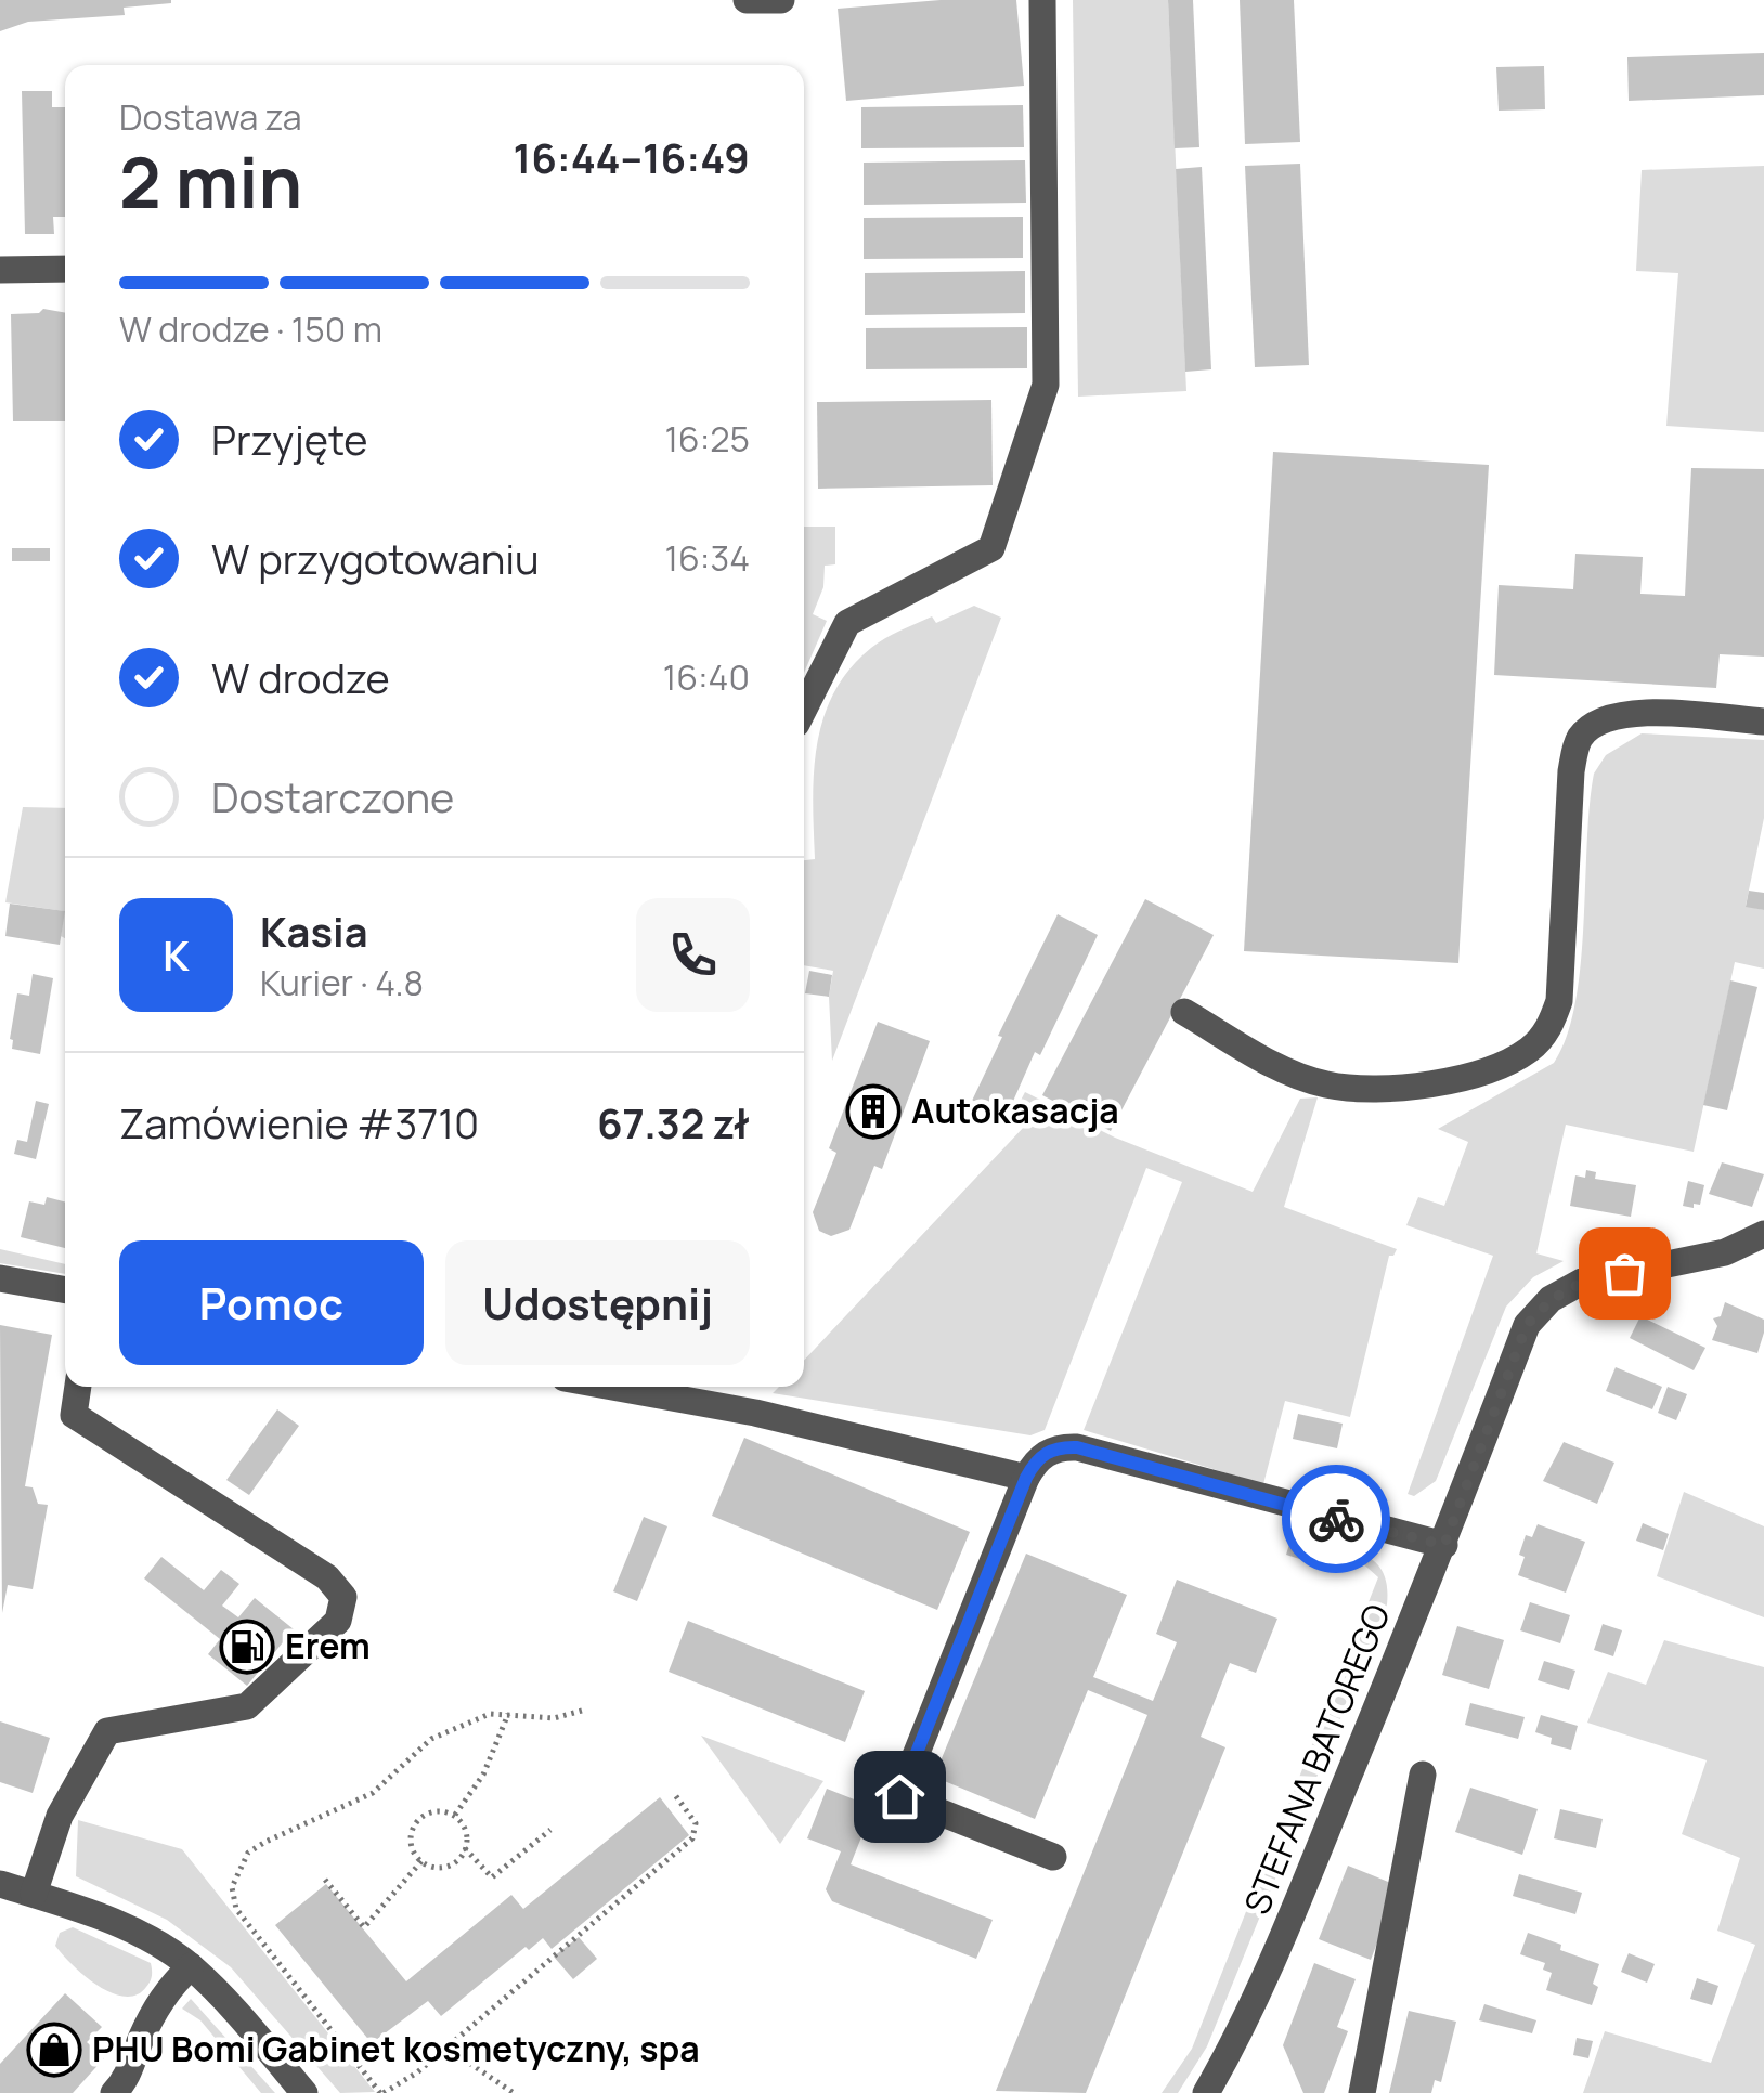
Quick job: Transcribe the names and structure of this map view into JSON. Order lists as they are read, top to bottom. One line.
{"streets":{"street":["STEFANA BATOREGO"]},"places":{"building":["Autokasacja"],"fuel station":["Erem"],"shop":["PHU Bomi Gabinet kosmetyczny, spa"]},"page":{"heading":["2 min","Dostawa za","16:44–16:49"],"panel":["Kasia","Kurier · 4.8","Zamówienie #3710","67.32 zł"],"bar":"W drodze · 150 m","list":[["Przyjęte","16:25"],["W przygotowaniu","16:34"],["W drodze","16:40"],"Dostarczone"],"round":"K","buttons":["Pomoc","Udostępnij"]}}
